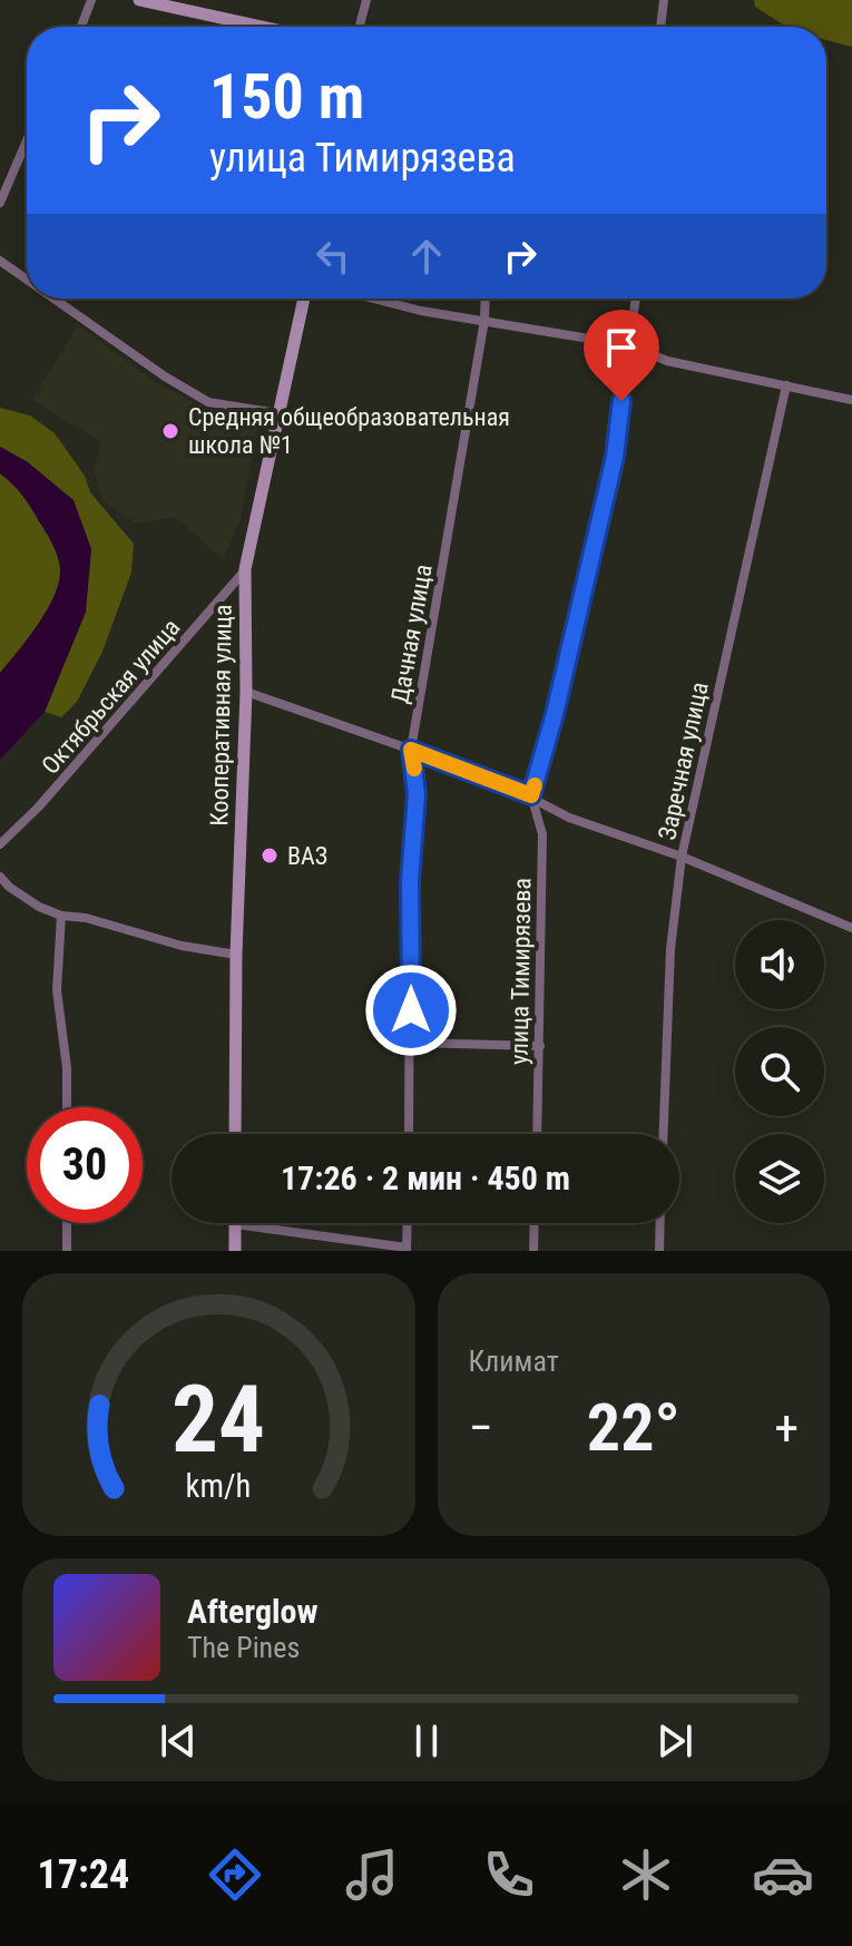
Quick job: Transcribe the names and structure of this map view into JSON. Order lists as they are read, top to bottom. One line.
{"streets":{"street":["Дачная улица","Октябрьская улица","Кооперативная улица","Заречная улица","улица Тимирязева"]},"crossings":[["Октябрьская улица","Кооперативная улица"]],"places":["Средняя общеобразовательная школа №1","ВАЗ"],"page":{"turn":["150 m","улица Тимирязева"],"limit":"30","trip":"17:26 · 2 мин · 450 m","tile":"Климат","heat":["−","22°","+"],"song":["Afterglow","The Pines"],"tabs":"17:24","gauge":["24","km/h"]}}
